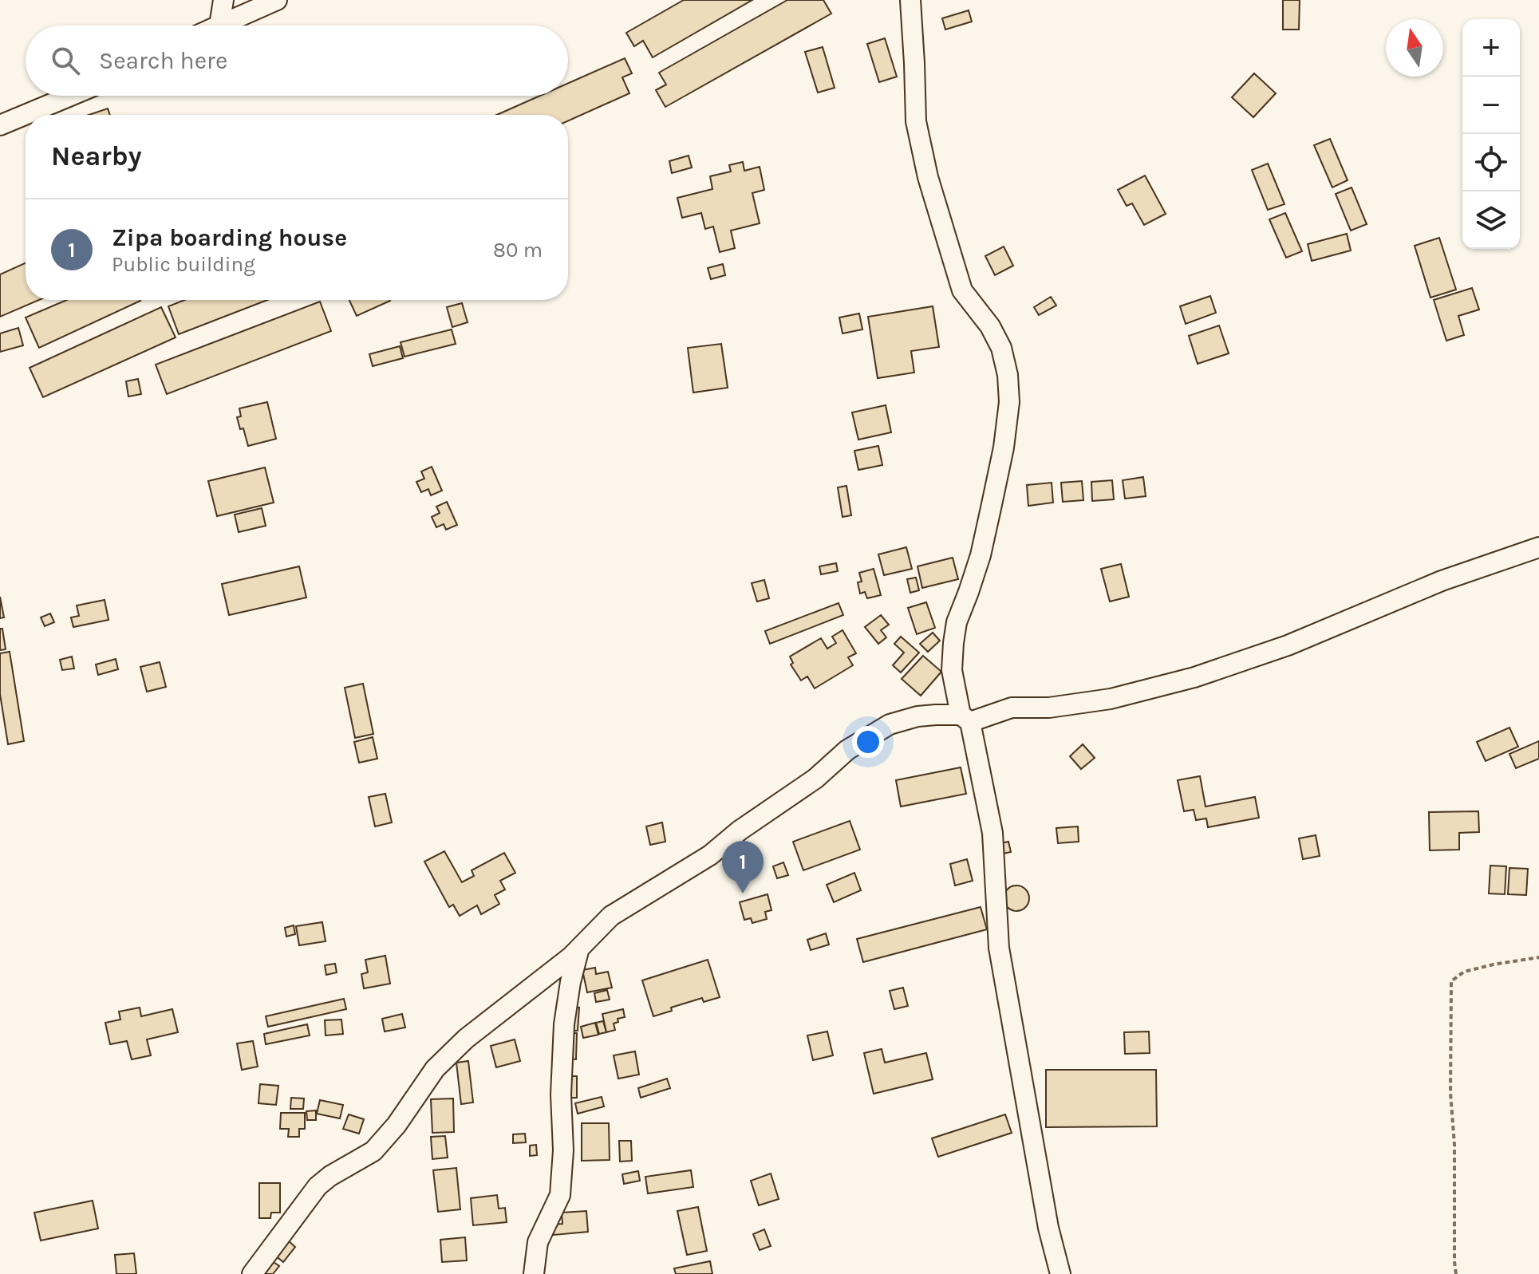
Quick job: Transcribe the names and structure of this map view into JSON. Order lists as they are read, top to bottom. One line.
{"north":"top","page":{"map_buttons":["+","−"],"search":"Search here","heading":"Nearby","list":[{"mark":"1","name":"Zipa boarding house","note":"Public building","value":"80 m"}],"pins":"1"}}
